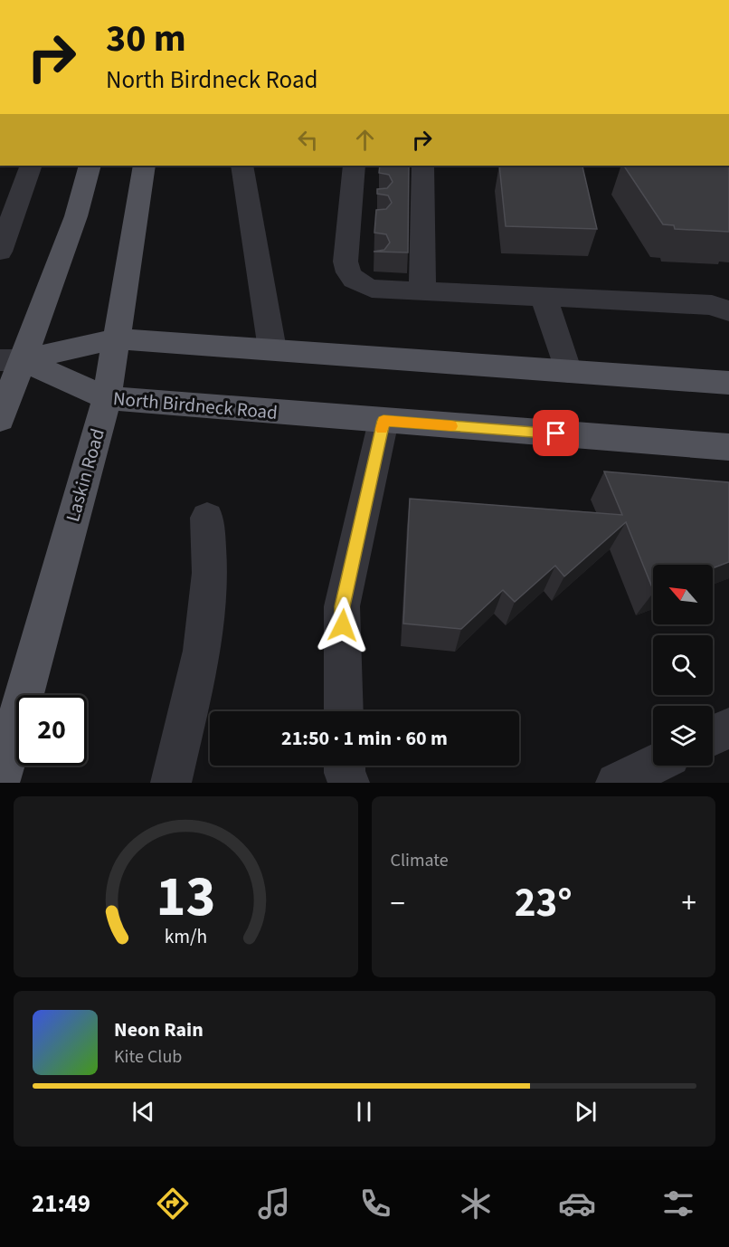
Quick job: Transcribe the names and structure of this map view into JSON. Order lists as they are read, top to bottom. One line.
{"streets":{"main road":["North Birdneck Road","Laskin Road"]},"crossings":[["North Birdneck Road","Laskin Road"]],"north":"top left","page":{"turn":["30 m","North Birdneck Road"],"limit":"20","trip":"21:50 · 1 min · 60 m","tile":"Climate","heat":["−","23°","+"],"song":["Neon Rain","Kite Club"],"tabs":"21:49","gauge":["13","km/h"]}}
